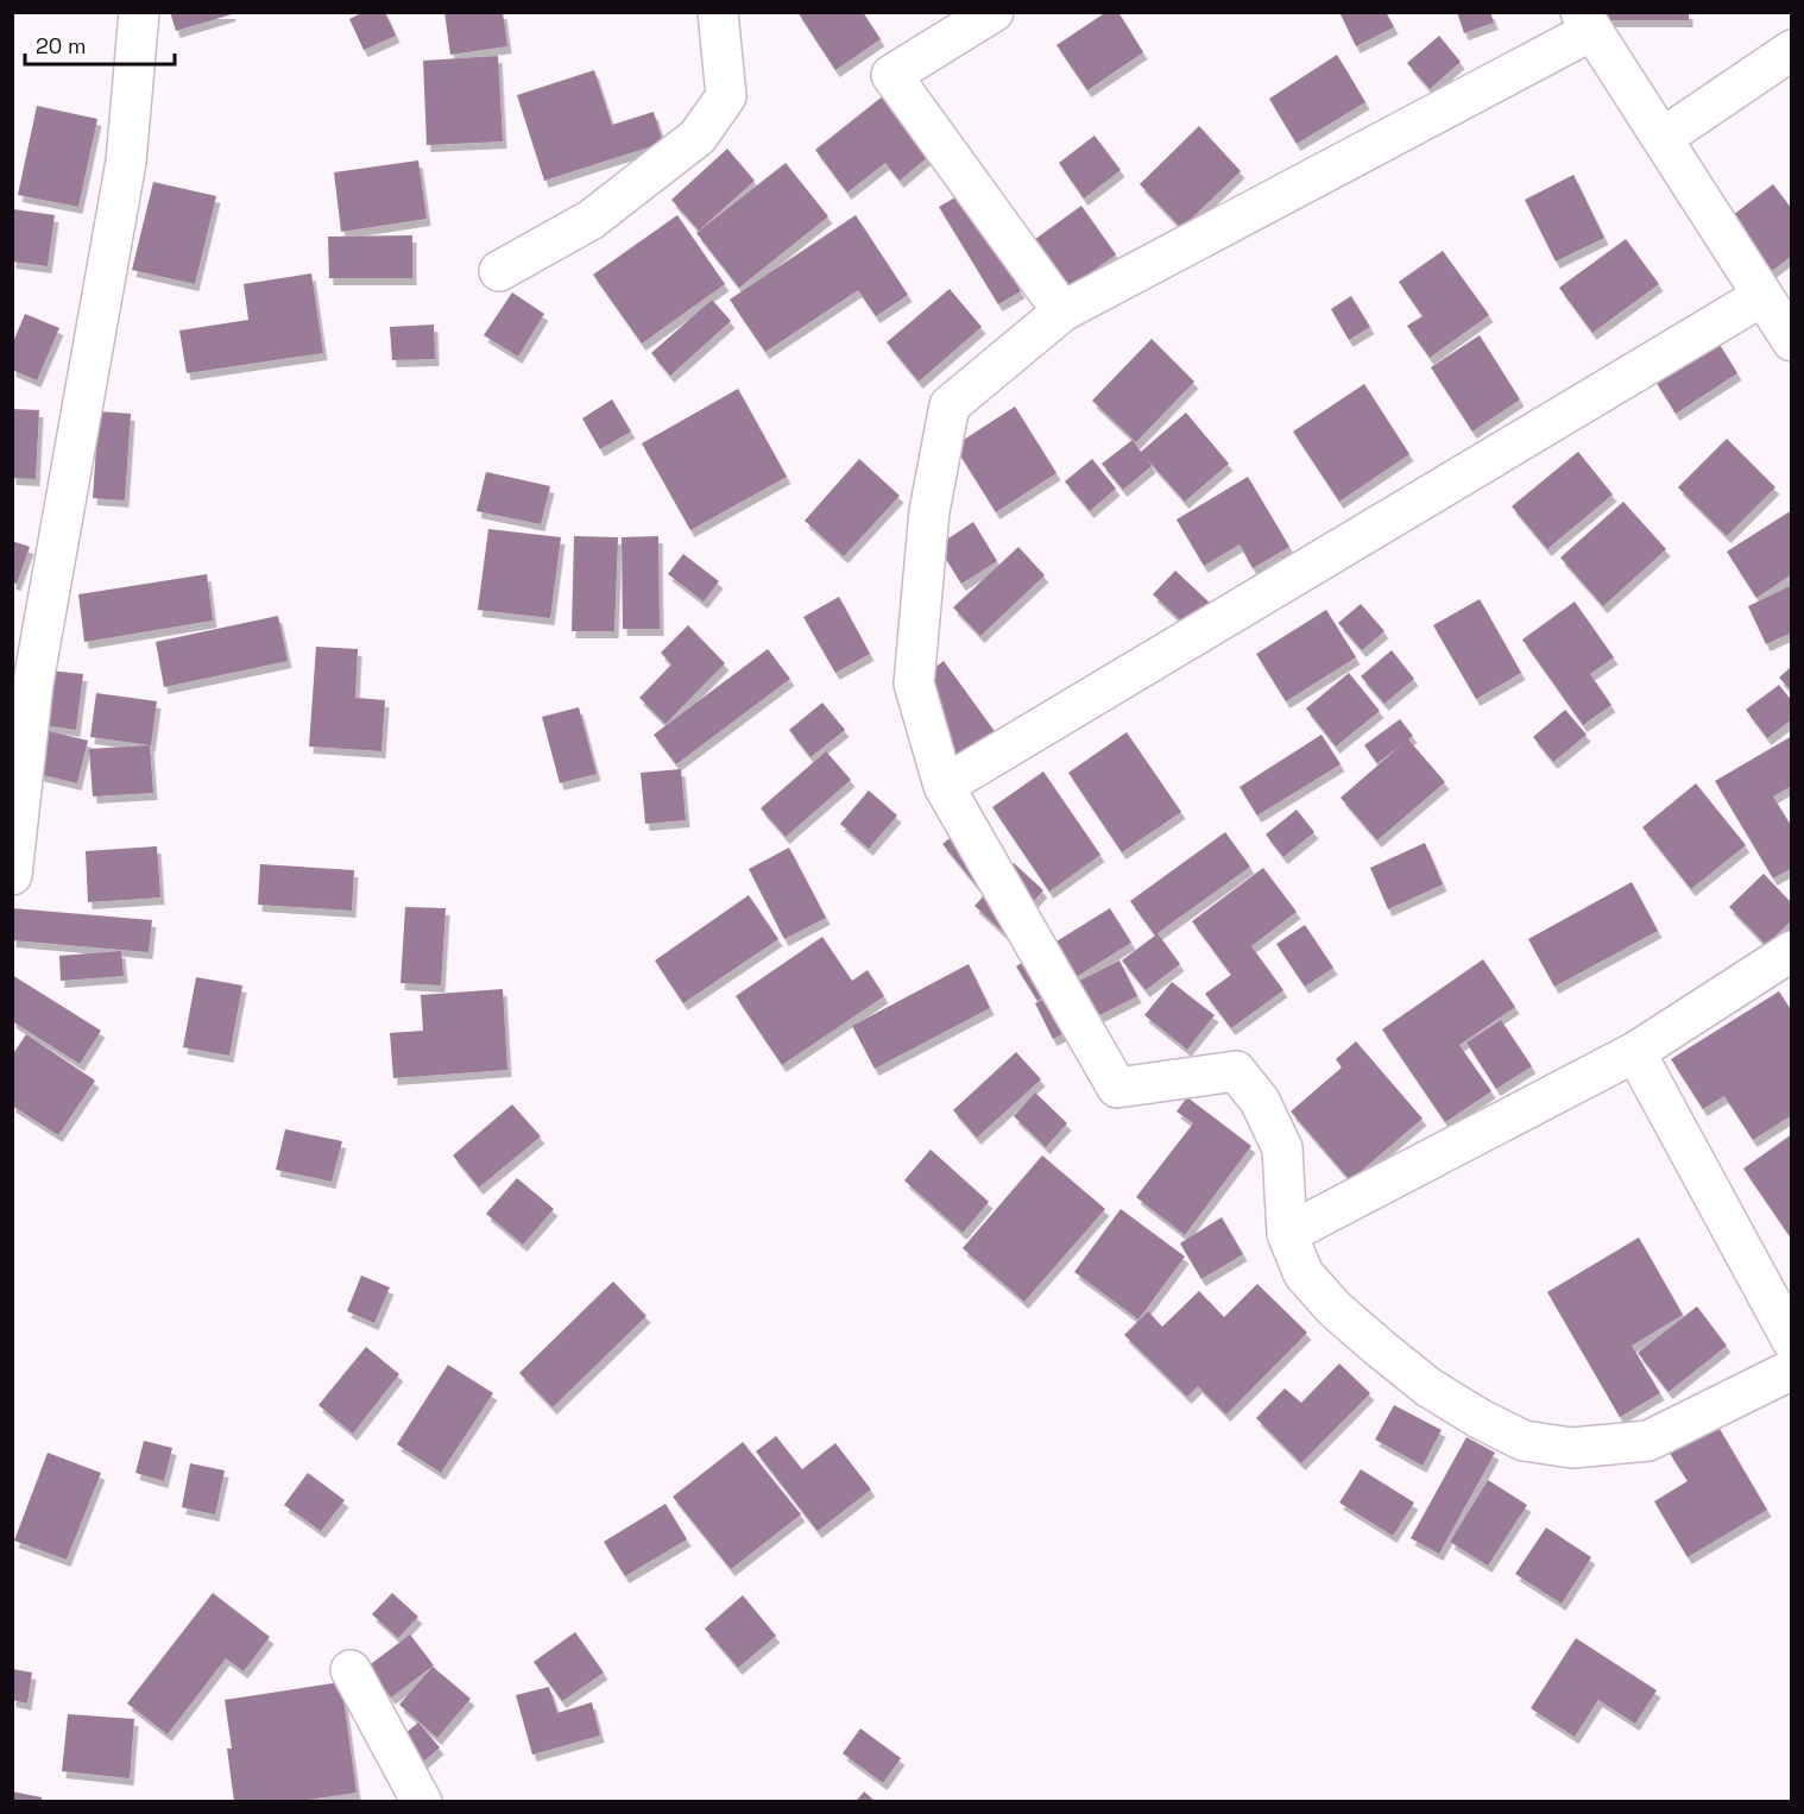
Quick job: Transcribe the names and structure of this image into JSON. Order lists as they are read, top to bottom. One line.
{"scale_bar":"20 m"}
